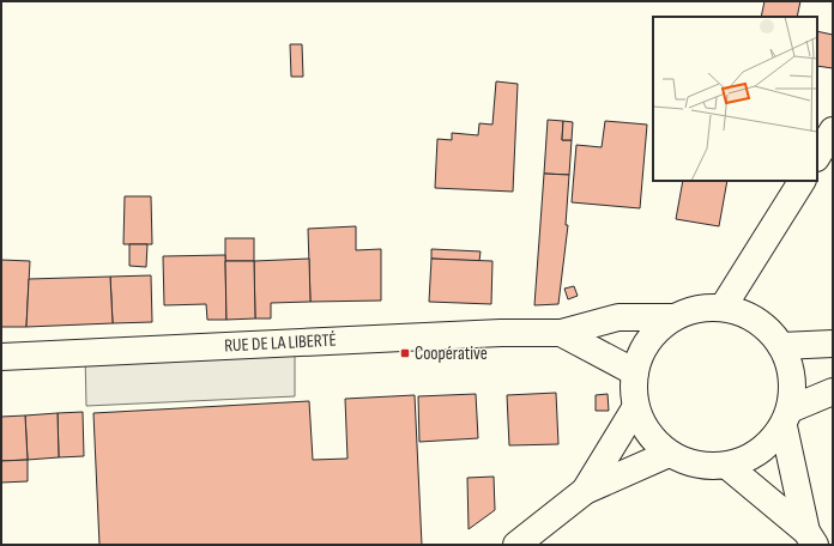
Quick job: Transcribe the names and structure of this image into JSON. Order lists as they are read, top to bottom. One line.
{"streets":{"street":["RUE DE LA LIBERTÉ"]},"places":{"transit":["Coopérative"]}}
